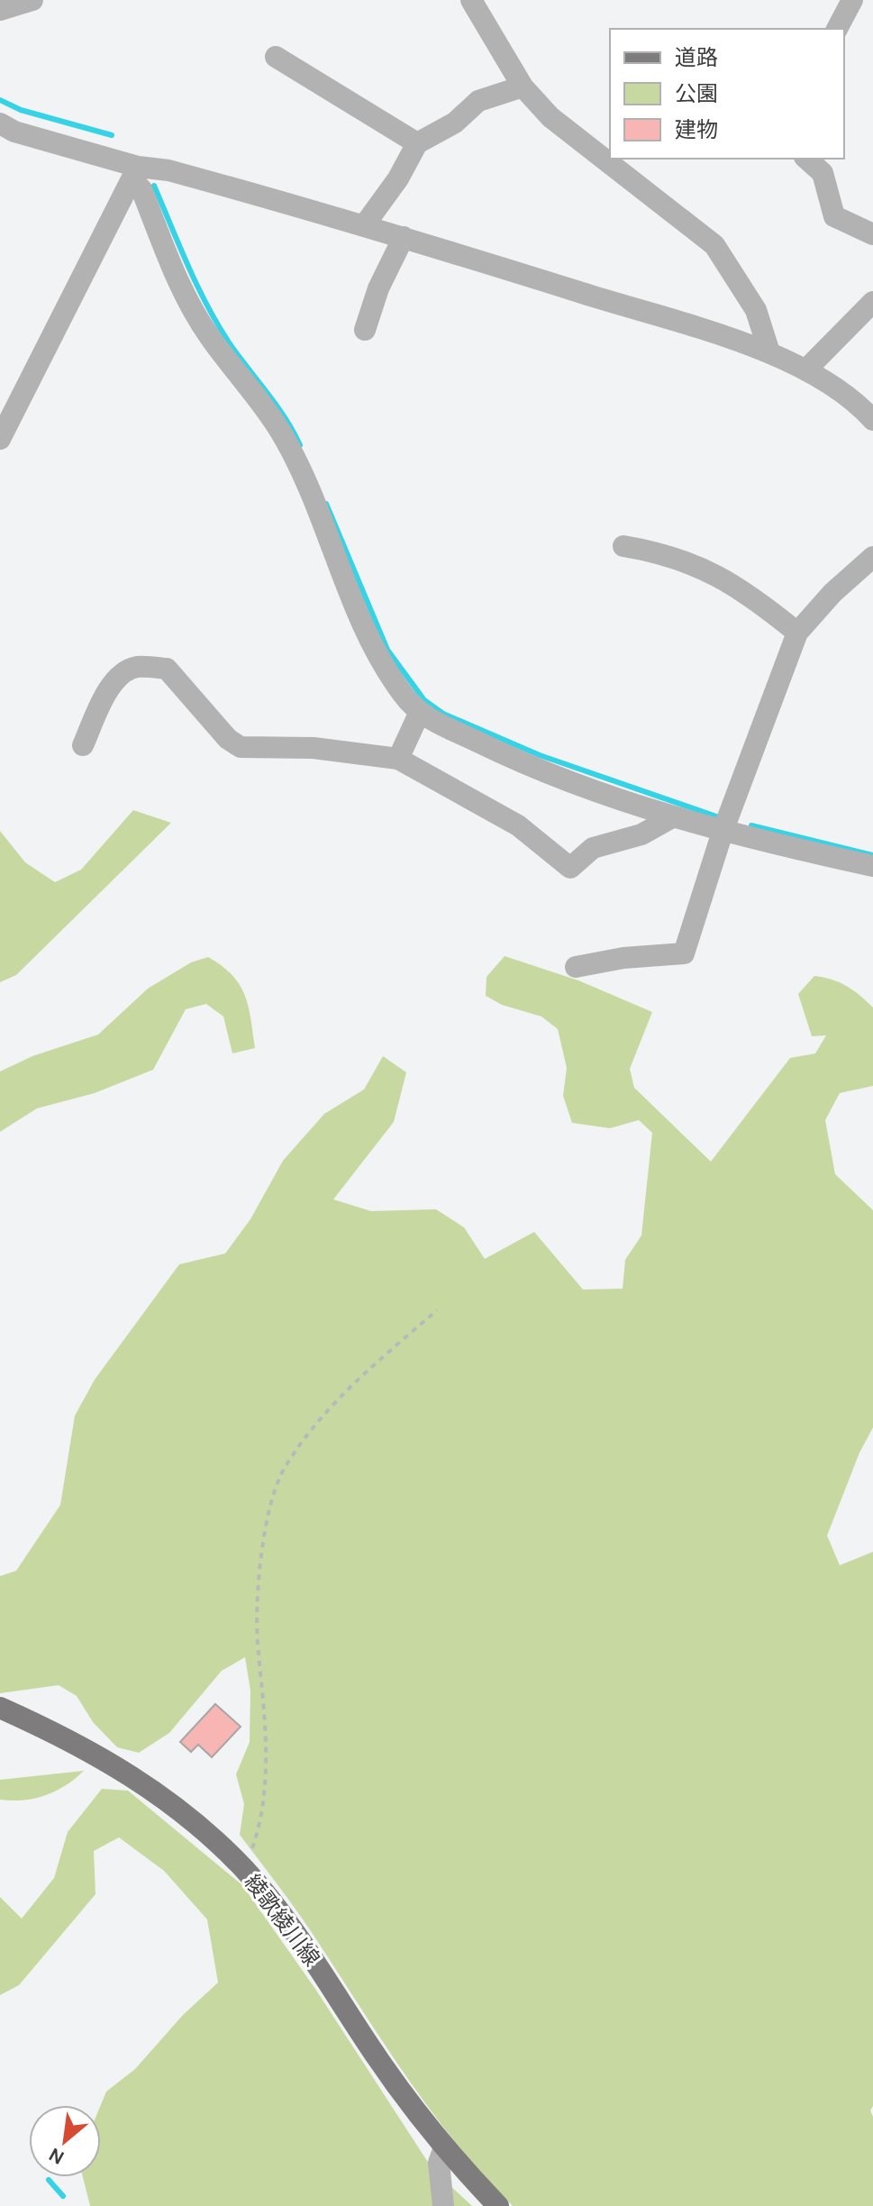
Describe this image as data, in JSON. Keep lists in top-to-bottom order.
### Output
{
  "streets": {
    "main road": ["綾歌綾川線"]
  },
  "legend": ["道路", "公園", "建物"],
  "north": "bottom left"
}
